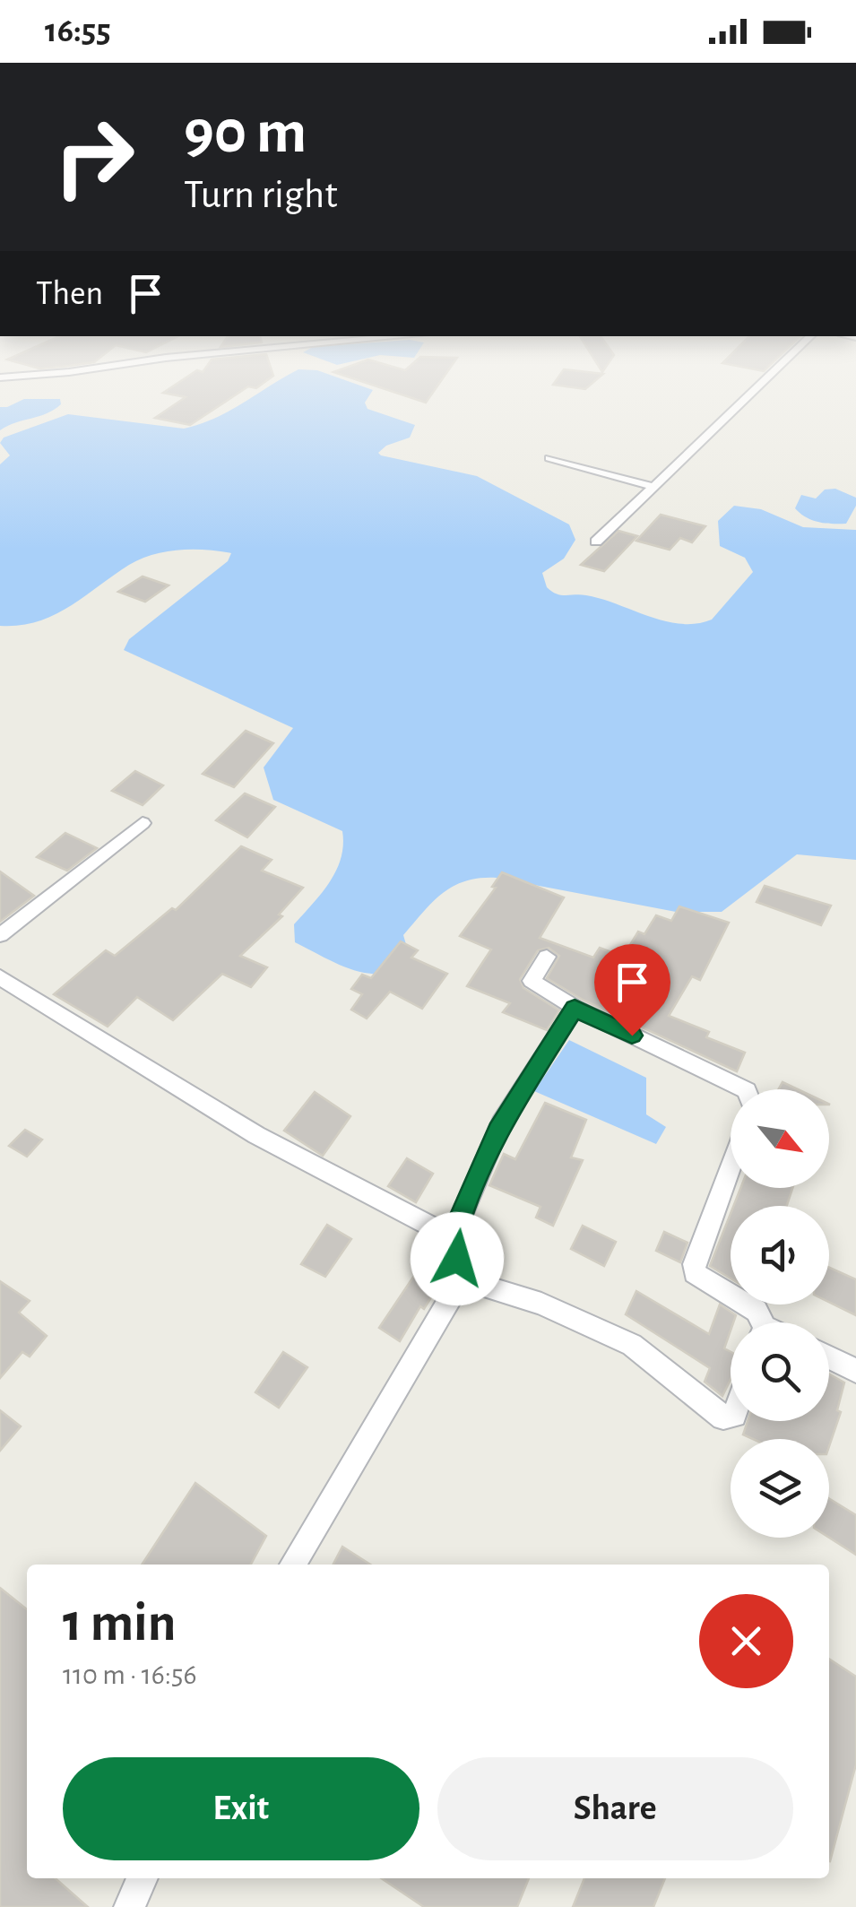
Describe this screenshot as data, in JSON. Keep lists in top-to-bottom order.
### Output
{
  "north": "bottom right",
  "page": {
    "status": "16:55",
    "turn": ["90 m", "Turn right"],
    "then": "Then",
    "heading": ["1 min", "110 m · 16:56"],
    "buttons": ["Exit", "Share"]
  }
}
